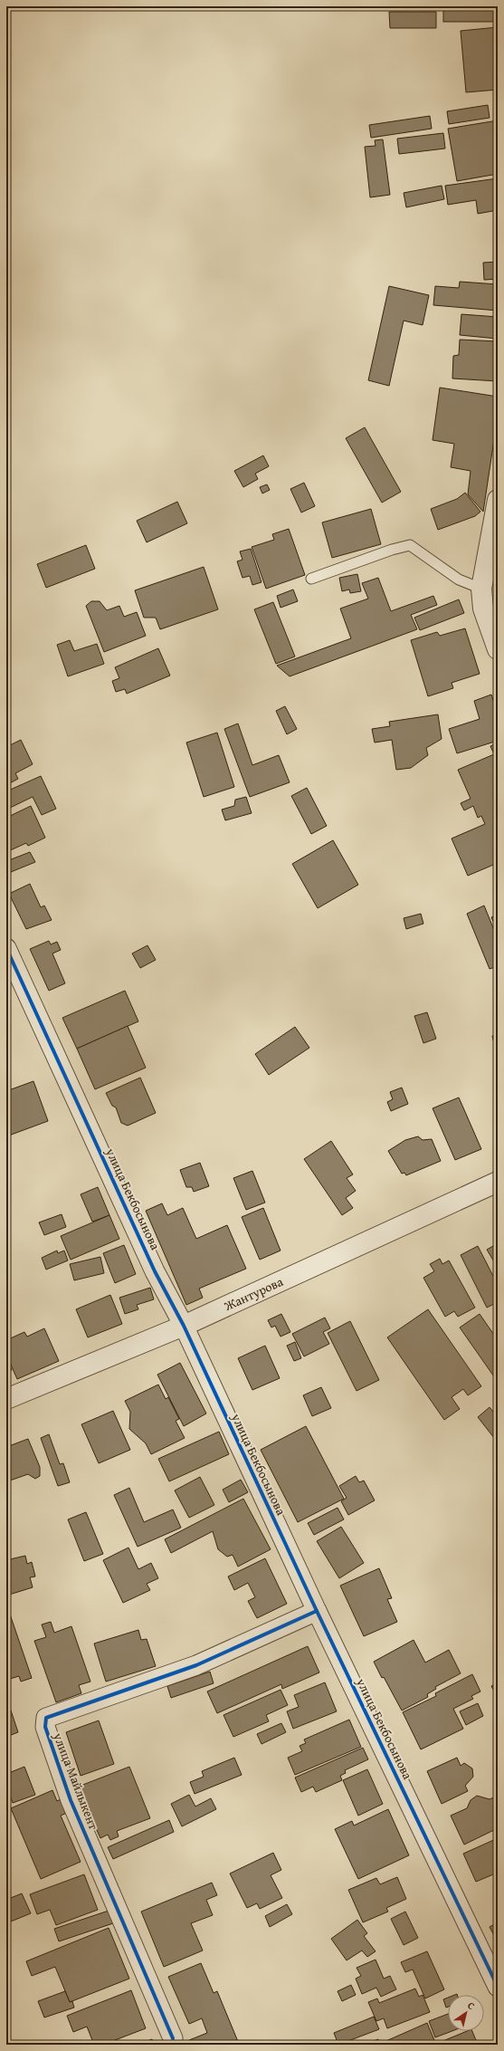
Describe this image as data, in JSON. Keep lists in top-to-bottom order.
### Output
{
  "streets": {
    "street": ["улица Бекбосынова", "Жантурова", "улица Майлыкент"]
  },
  "crossings": [
    ["улица Бекбосынова", "Жантурова"],
    ["улица Бекбосынова", "улица Майлыкент"]
  ],
  "north": "top right"
}
